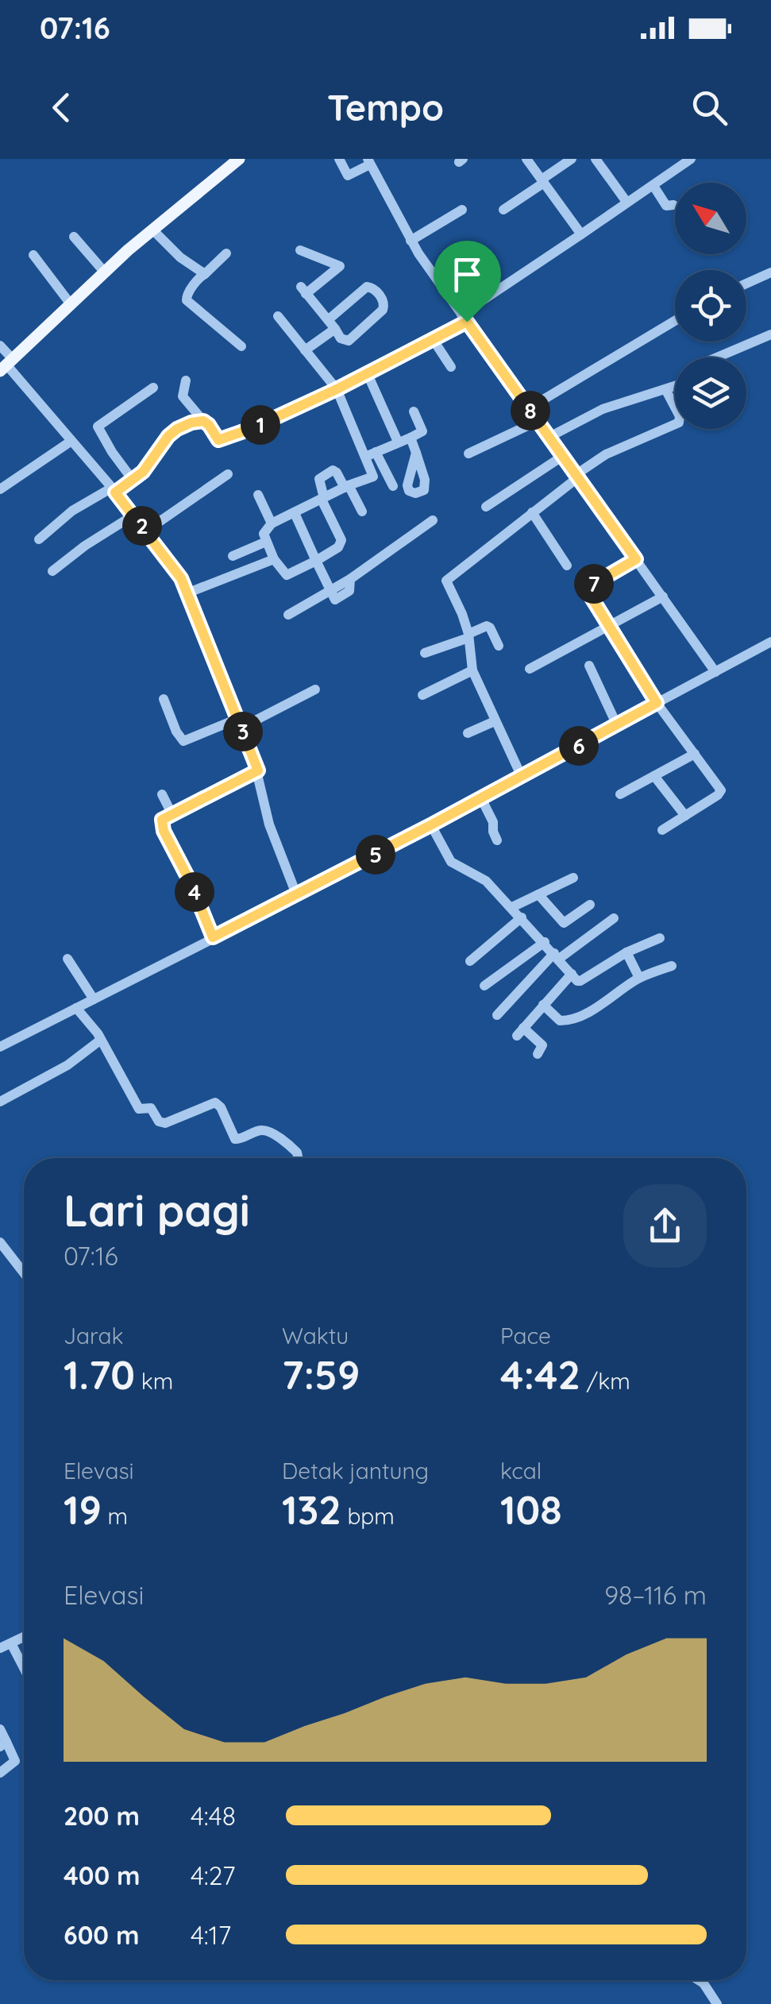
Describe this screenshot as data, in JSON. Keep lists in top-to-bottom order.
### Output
{
  "north": "top left",
  "page": {
    "status": "07:16",
    "header": "Tempo",
    "pins": [
      "8",
      "1",
      "2",
      "7",
      "3",
      "6",
      "5",
      "4"
    ],
    "heading": ["Lari pagi", "07:16"],
    "stats": [
      ["Jarak", "1.70 km"],
      ["Waktu", "7:59"],
      ["Pace", "4:42 /km"],
      ["Elevasi", "19 m"],
      ["Detak jantung", "132 bpm"],
      ["kcal", "108"]
    ],
    "chart": ["Elevasi", "98–116 m"],
    "list": [
      {
        "name": "200 m",
        "note": "4:48"
      },
      {
        "name": "400 m",
        "note": "4:27"
      },
      {
        "name": "600 m",
        "note": "4:17"
      }
    ]
  }
}
